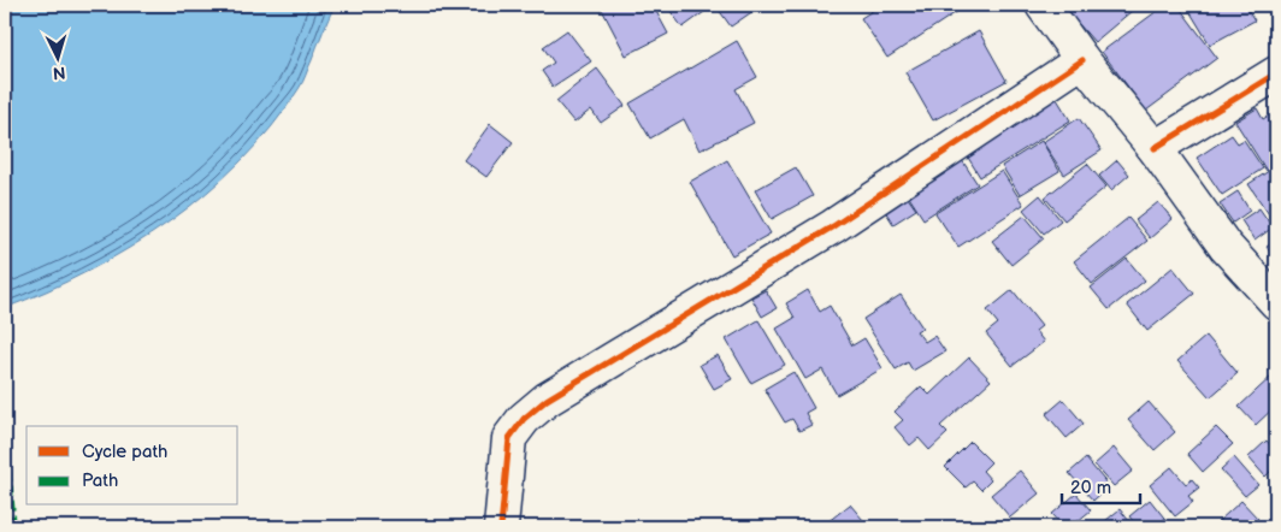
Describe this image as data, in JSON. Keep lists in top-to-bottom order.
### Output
{
  "legend": ["Cycle path", "Path"],
  "scale_bar": "20 m",
  "north": "bottom"
}
